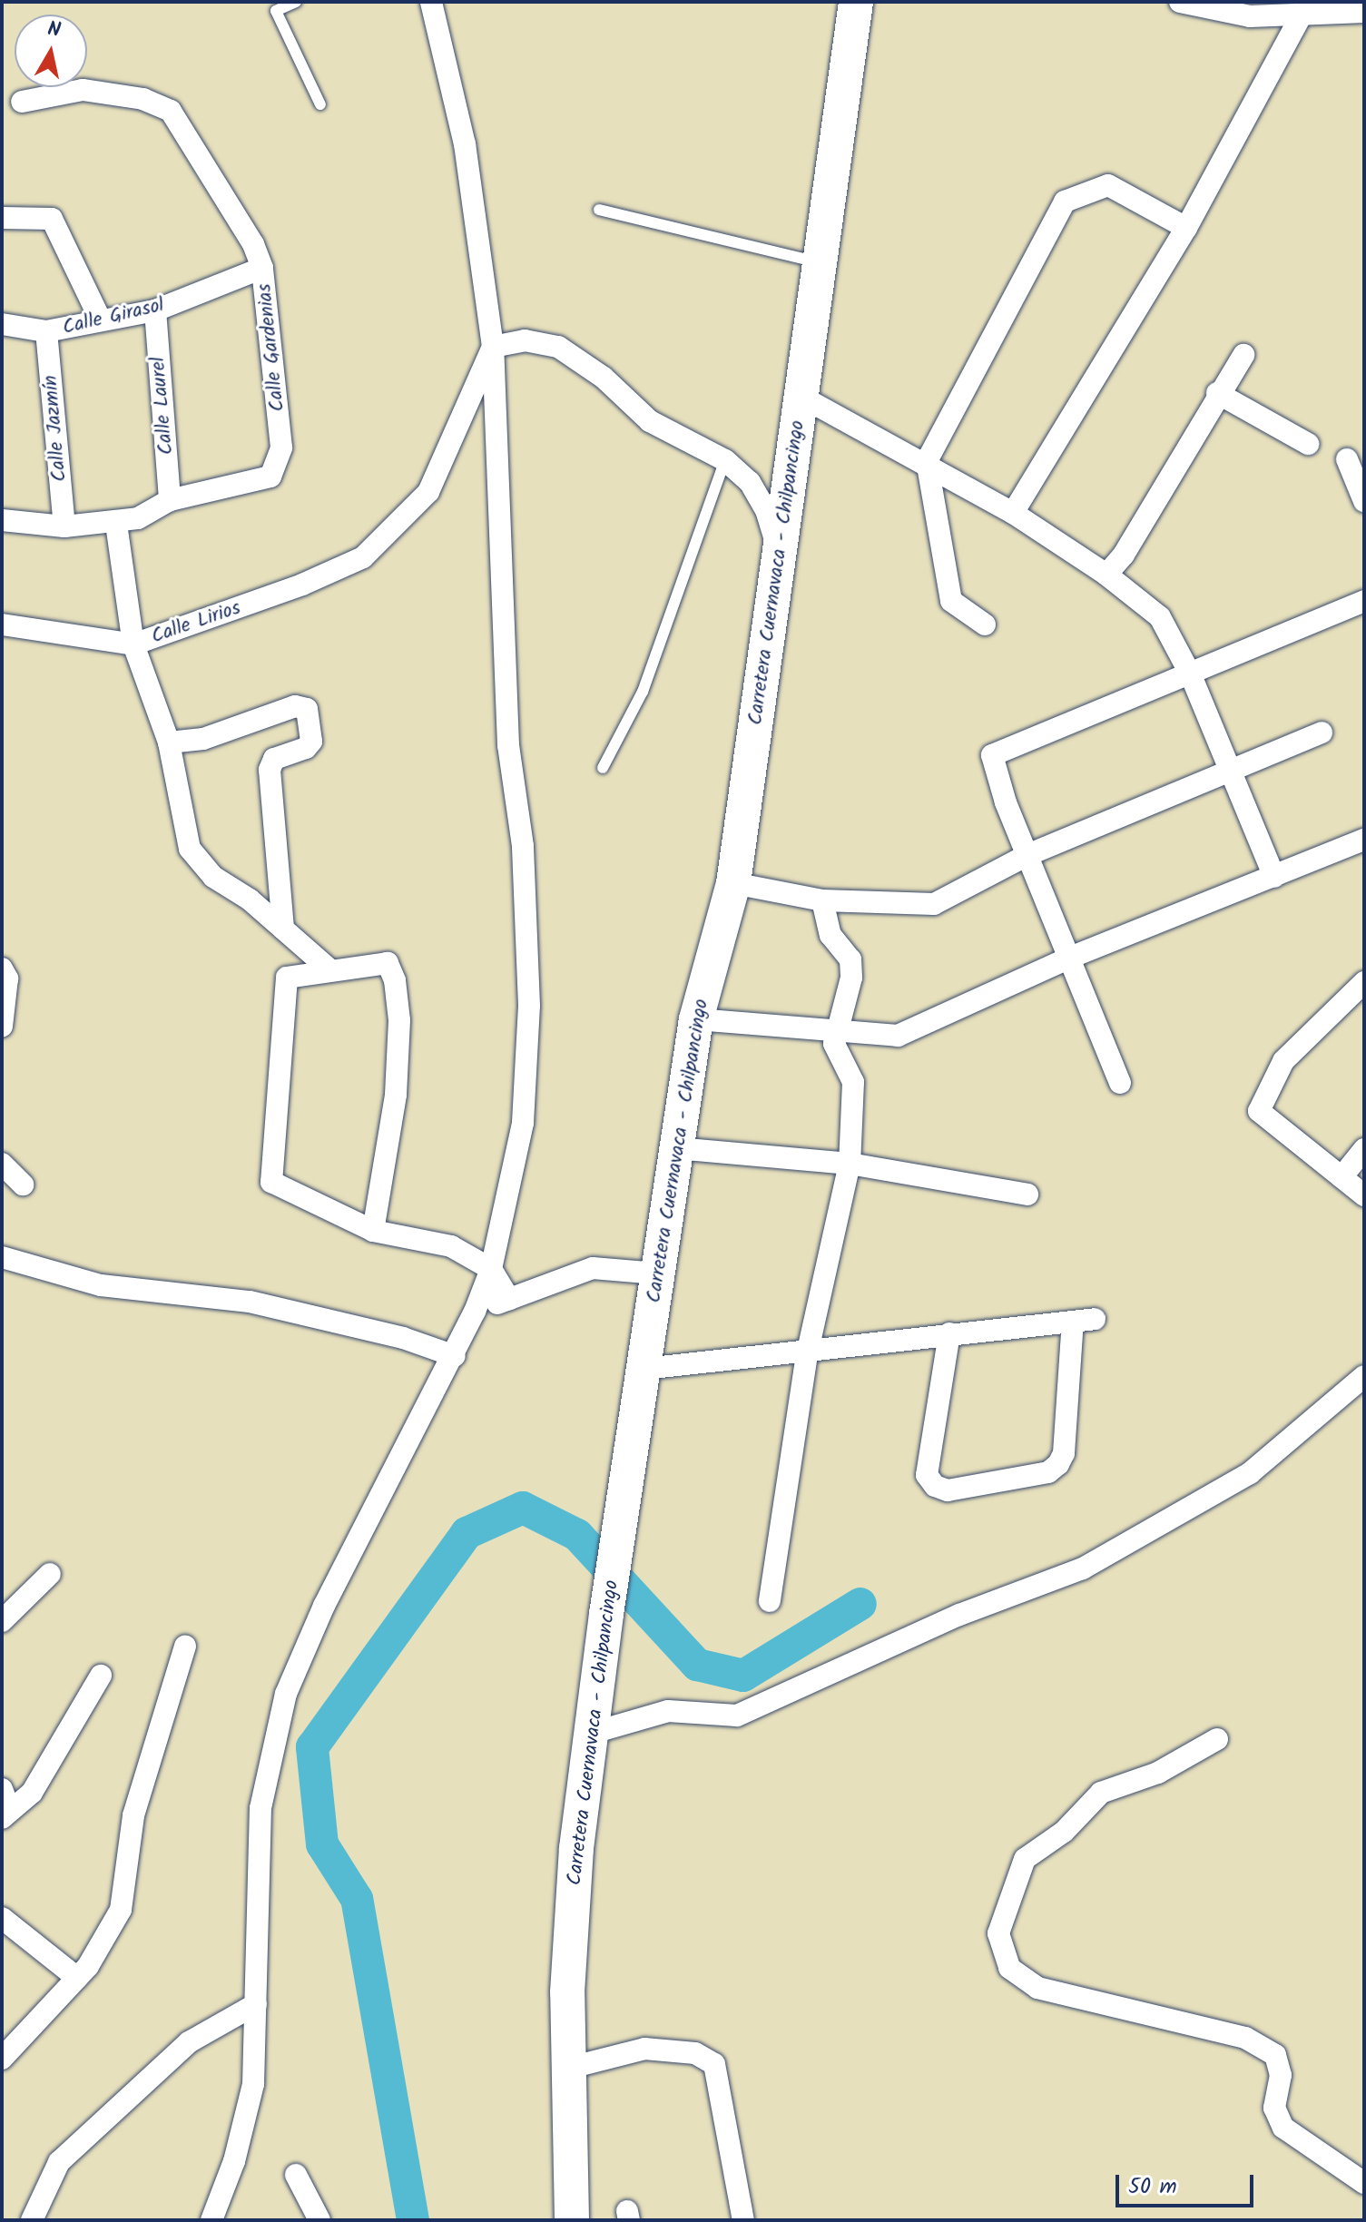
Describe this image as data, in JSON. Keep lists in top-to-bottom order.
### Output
{
  "streets": {
    "main road": ["Carretera Cuernavaca - Chilpancingo"],
    "street": [
      "Calle Girasol",
      "Calle Gardenias",
      "Calle Laurel",
      "Calle Jazmín",
      "Calle Lirios"
    ]
  },
  "crossings": [
    ["Calle Girasol", "Calle Gardenias"],
    ["Calle Girasol", "Calle Laurel"],
    ["Calle Girasol", "Calle Jazmín"],
    ["Calle Gardenias", "Calle Laurel"]
  ],
  "scale_bar": "50 m",
  "north": "top"
}
